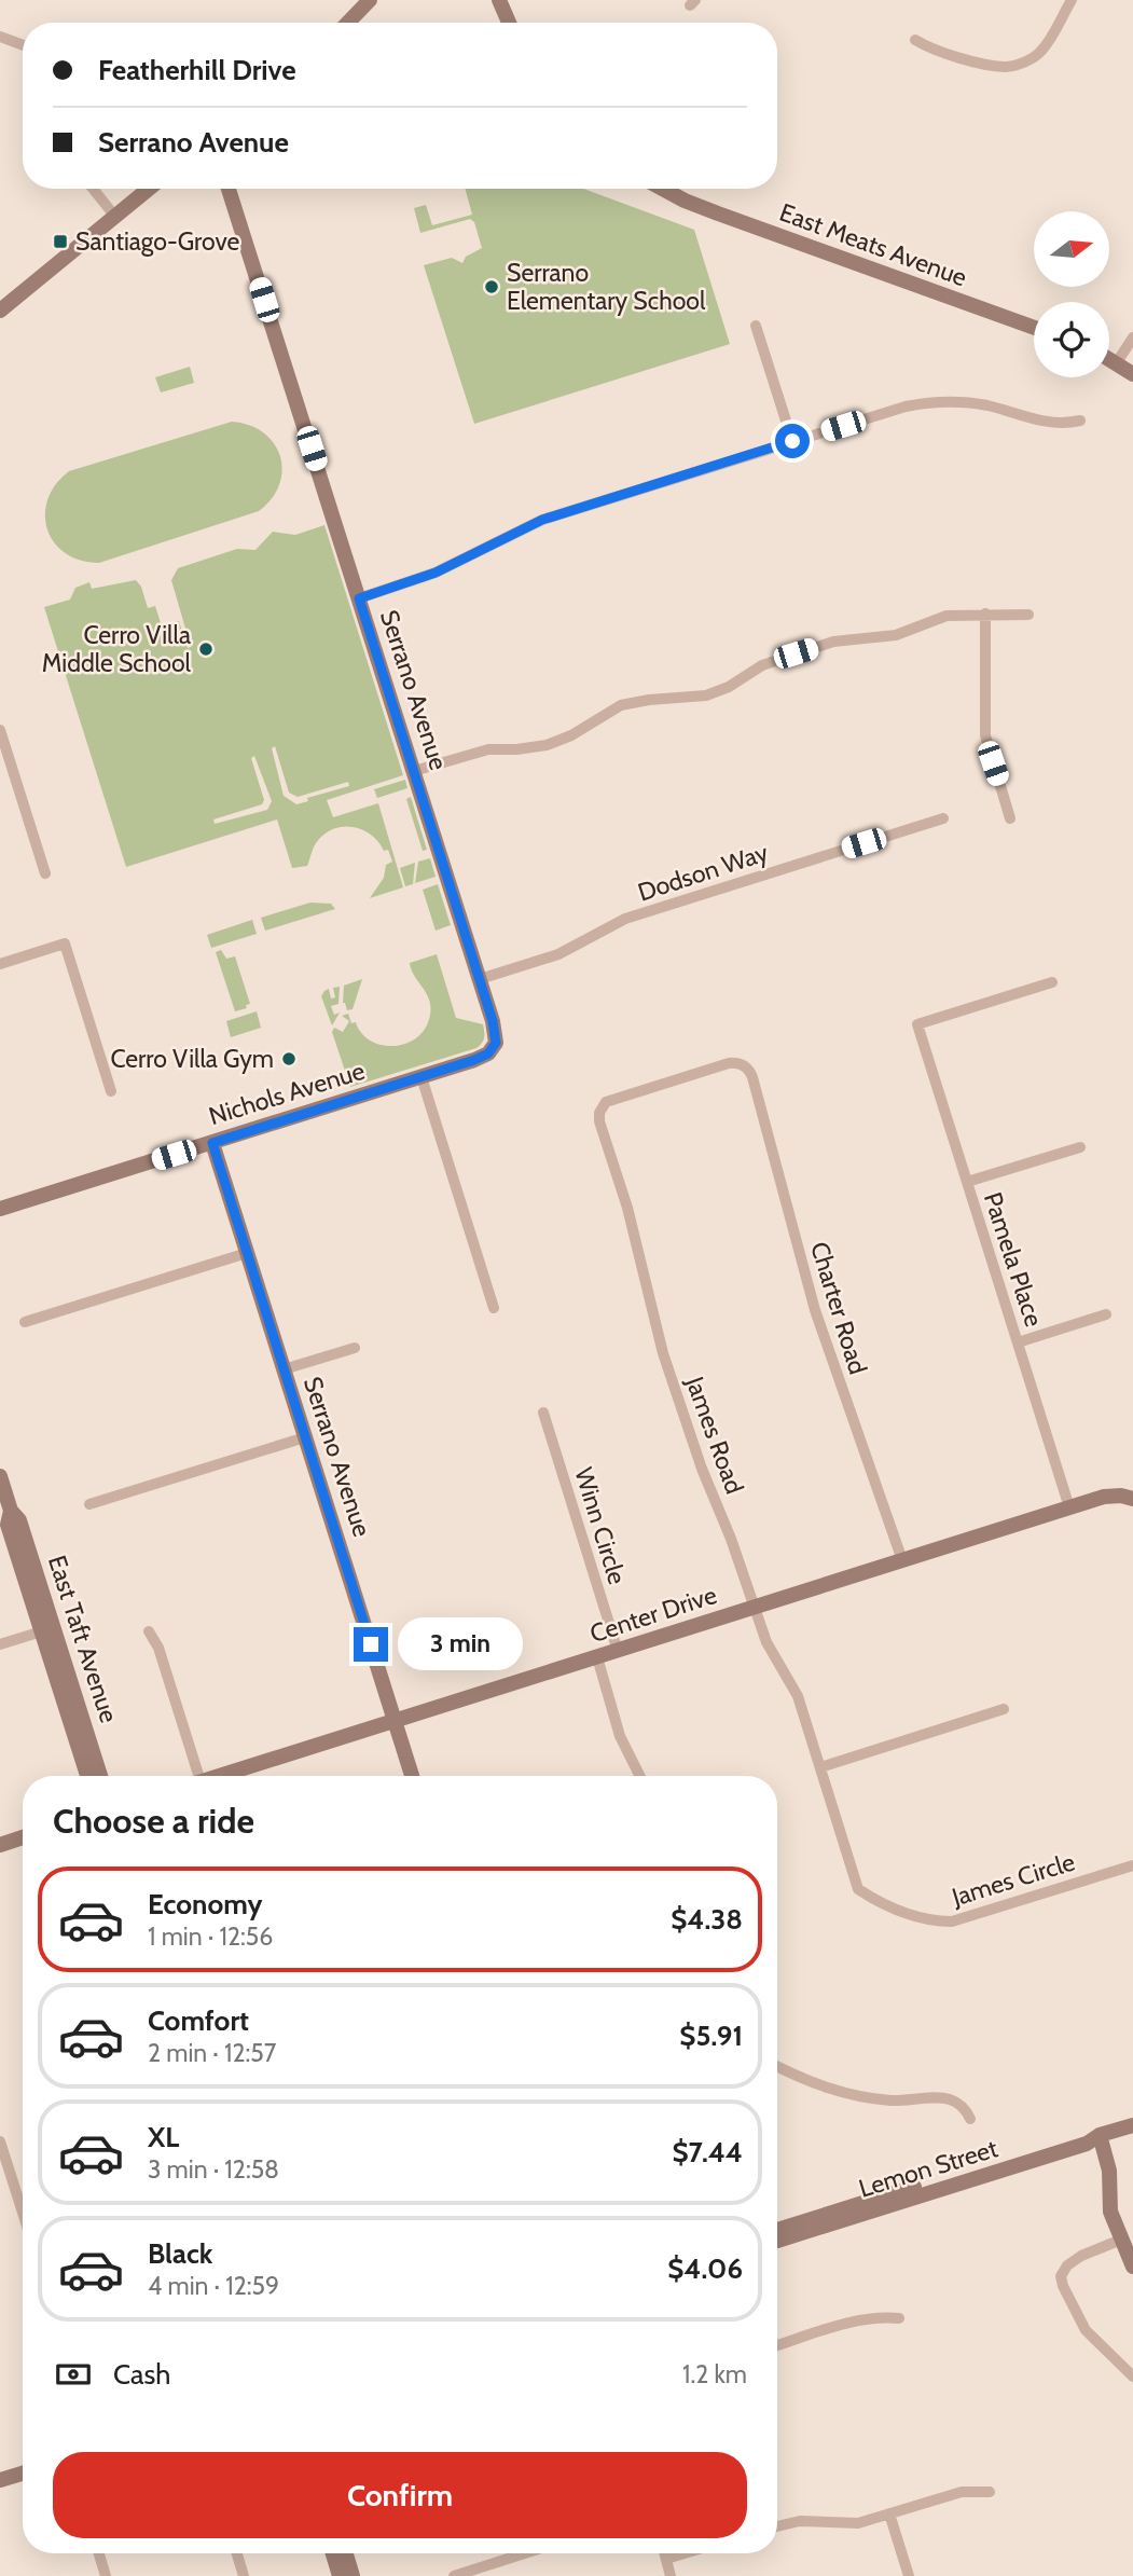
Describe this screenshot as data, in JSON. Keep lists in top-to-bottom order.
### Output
{
  "streets": {
    "street": [
      "East Meats Avenue",
      "Serrano Avenue",
      "Dodson Way",
      "Nichols Avenue",
      "Pamela Place",
      "Charter Road",
      "James Road",
      "Winn Circle",
      "Center Drive",
      "East Taft Avenue",
      "James Circle",
      "Lemon Street"
    ]
  },
  "crossings": [
    ["Serrano Avenue", "Dodson Way"],
    ["Serrano Avenue", "Nichols Avenue"],
    ["Serrano Avenue", "Center Drive"],
    ["Pamela Place", "Center Drive"],
    ["Charter Road", "James Road"],
    ["Charter Road", "Center Drive"],
    ["James Road", "Center Drive"],
    ["James Road", "James Circle"],
    ["Winn Circle", "Center Drive"]
  ],
  "places": {
    "transit": ["Santiago-Grove"],
    "other": ["Serrano Elementary School", "Cerro Villa Middle School", "Cerro Villa Gym"]
  },
  "north": "right",
  "page": {
    "banner": ["Featherhill Drive", "Serrano Avenue"],
    "bubble": "3 min",
    "heading": "Choose a ride",
    "list": [
      {
        "name": "Economy",
        "note": "1 min · 12:56",
        "value": "$4.38"
      },
      {
        "name": "Comfort",
        "note": "2 min · 12:57",
        "value": "$5.91"
      },
      {
        "name": "XL",
        "note": "3 min · 12:58",
        "value": "$7.44"
      },
      {
        "name": "Black",
        "note": "4 min · 12:59",
        "value": "$4.06"
      }
    ],
    "pay": ["Cash", "1.2 km"],
    "buttons": "Confirm"
  }
}
